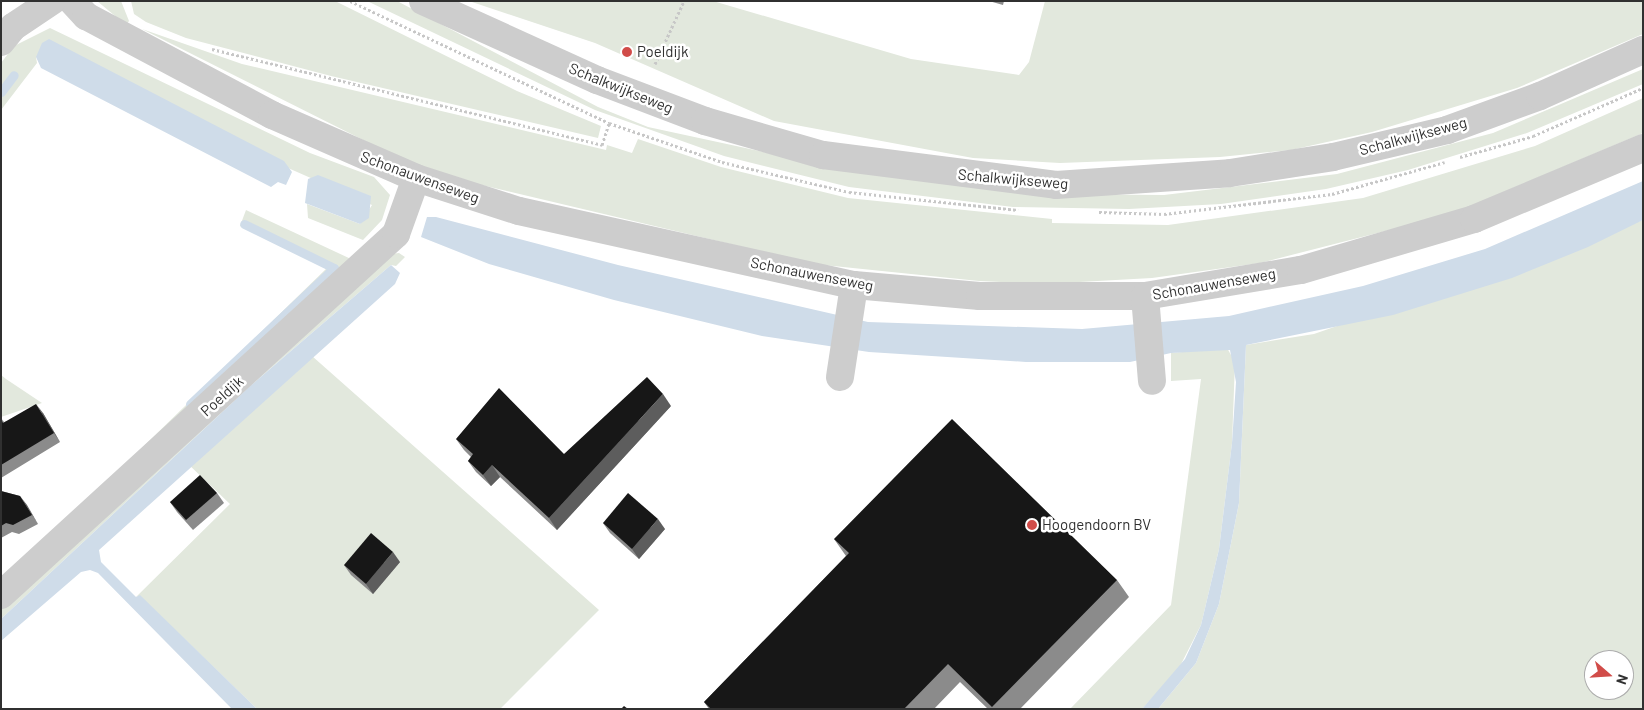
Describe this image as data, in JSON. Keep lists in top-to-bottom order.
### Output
{
  "streets": {
    "street": ["Schalkwijkseweg", "Schonauwenseweg", "Poeldijk"]
  },
  "crossings": [
    ["Schonauwenseweg", "Poeldijk"]
  ],
  "places": ["Poeldijk", "Hoogendoorn BV"],
  "north": "right"
}
